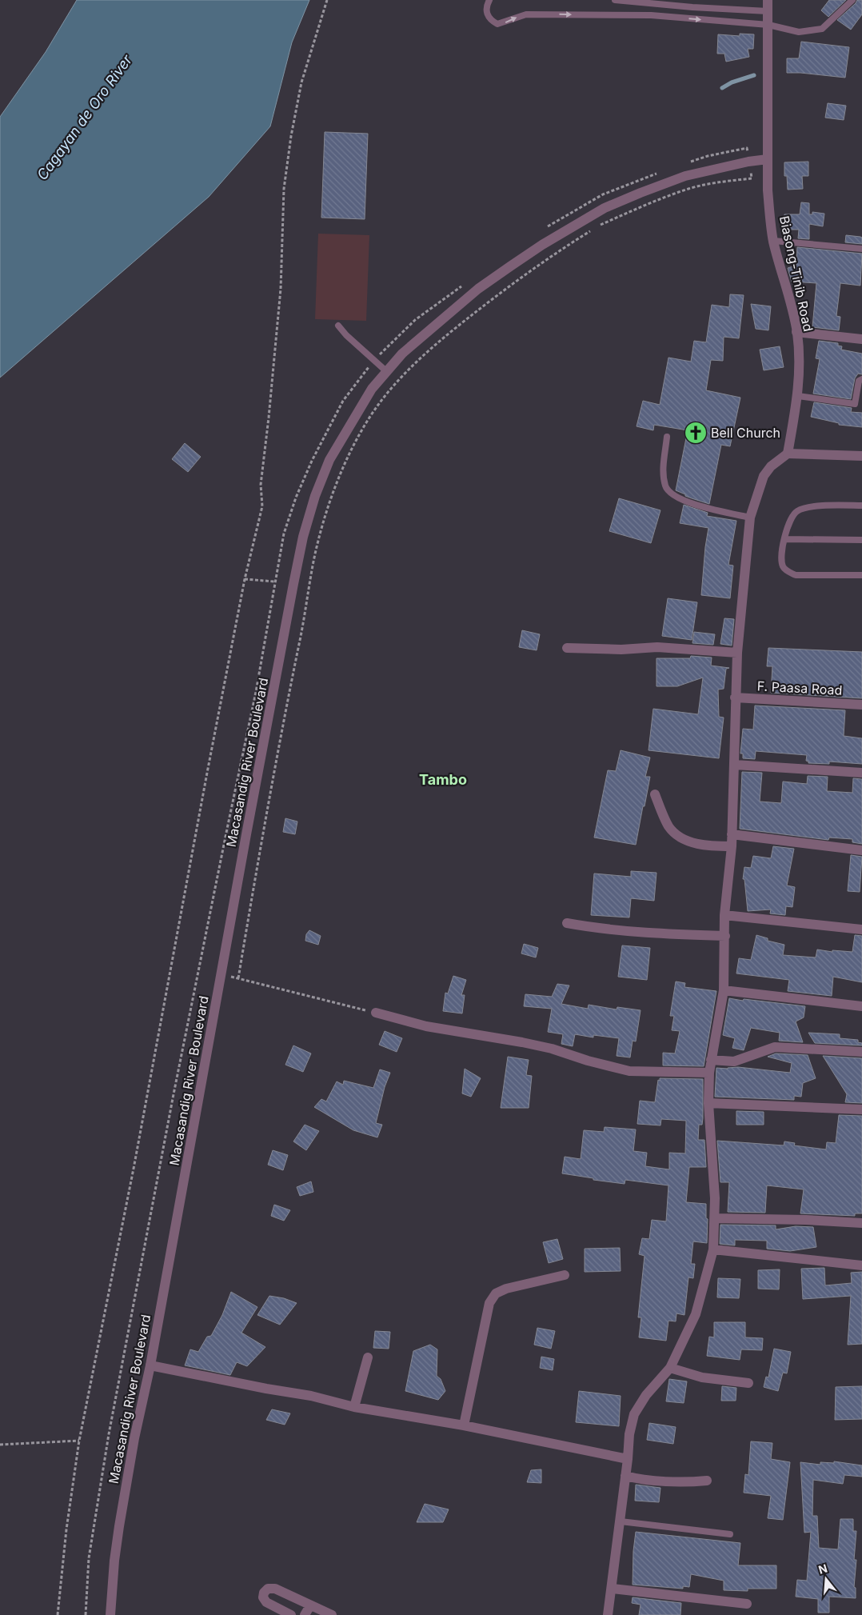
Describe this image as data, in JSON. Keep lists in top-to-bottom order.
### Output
{
  "streets": {
    "street": ["Biasong-Tinib Road", "F. Paasa Road", "Macasandig River Boulevard"]
  },
  "crossings": [
    ["Biasong-Tinib Road", "Macasandig River Boulevard"]
  ],
  "districts": ["Tambo"],
  "water": ["Cagayan de Oro River"],
  "places": {
    "church": ["Bell Church"]
  },
  "north": "top"
}
